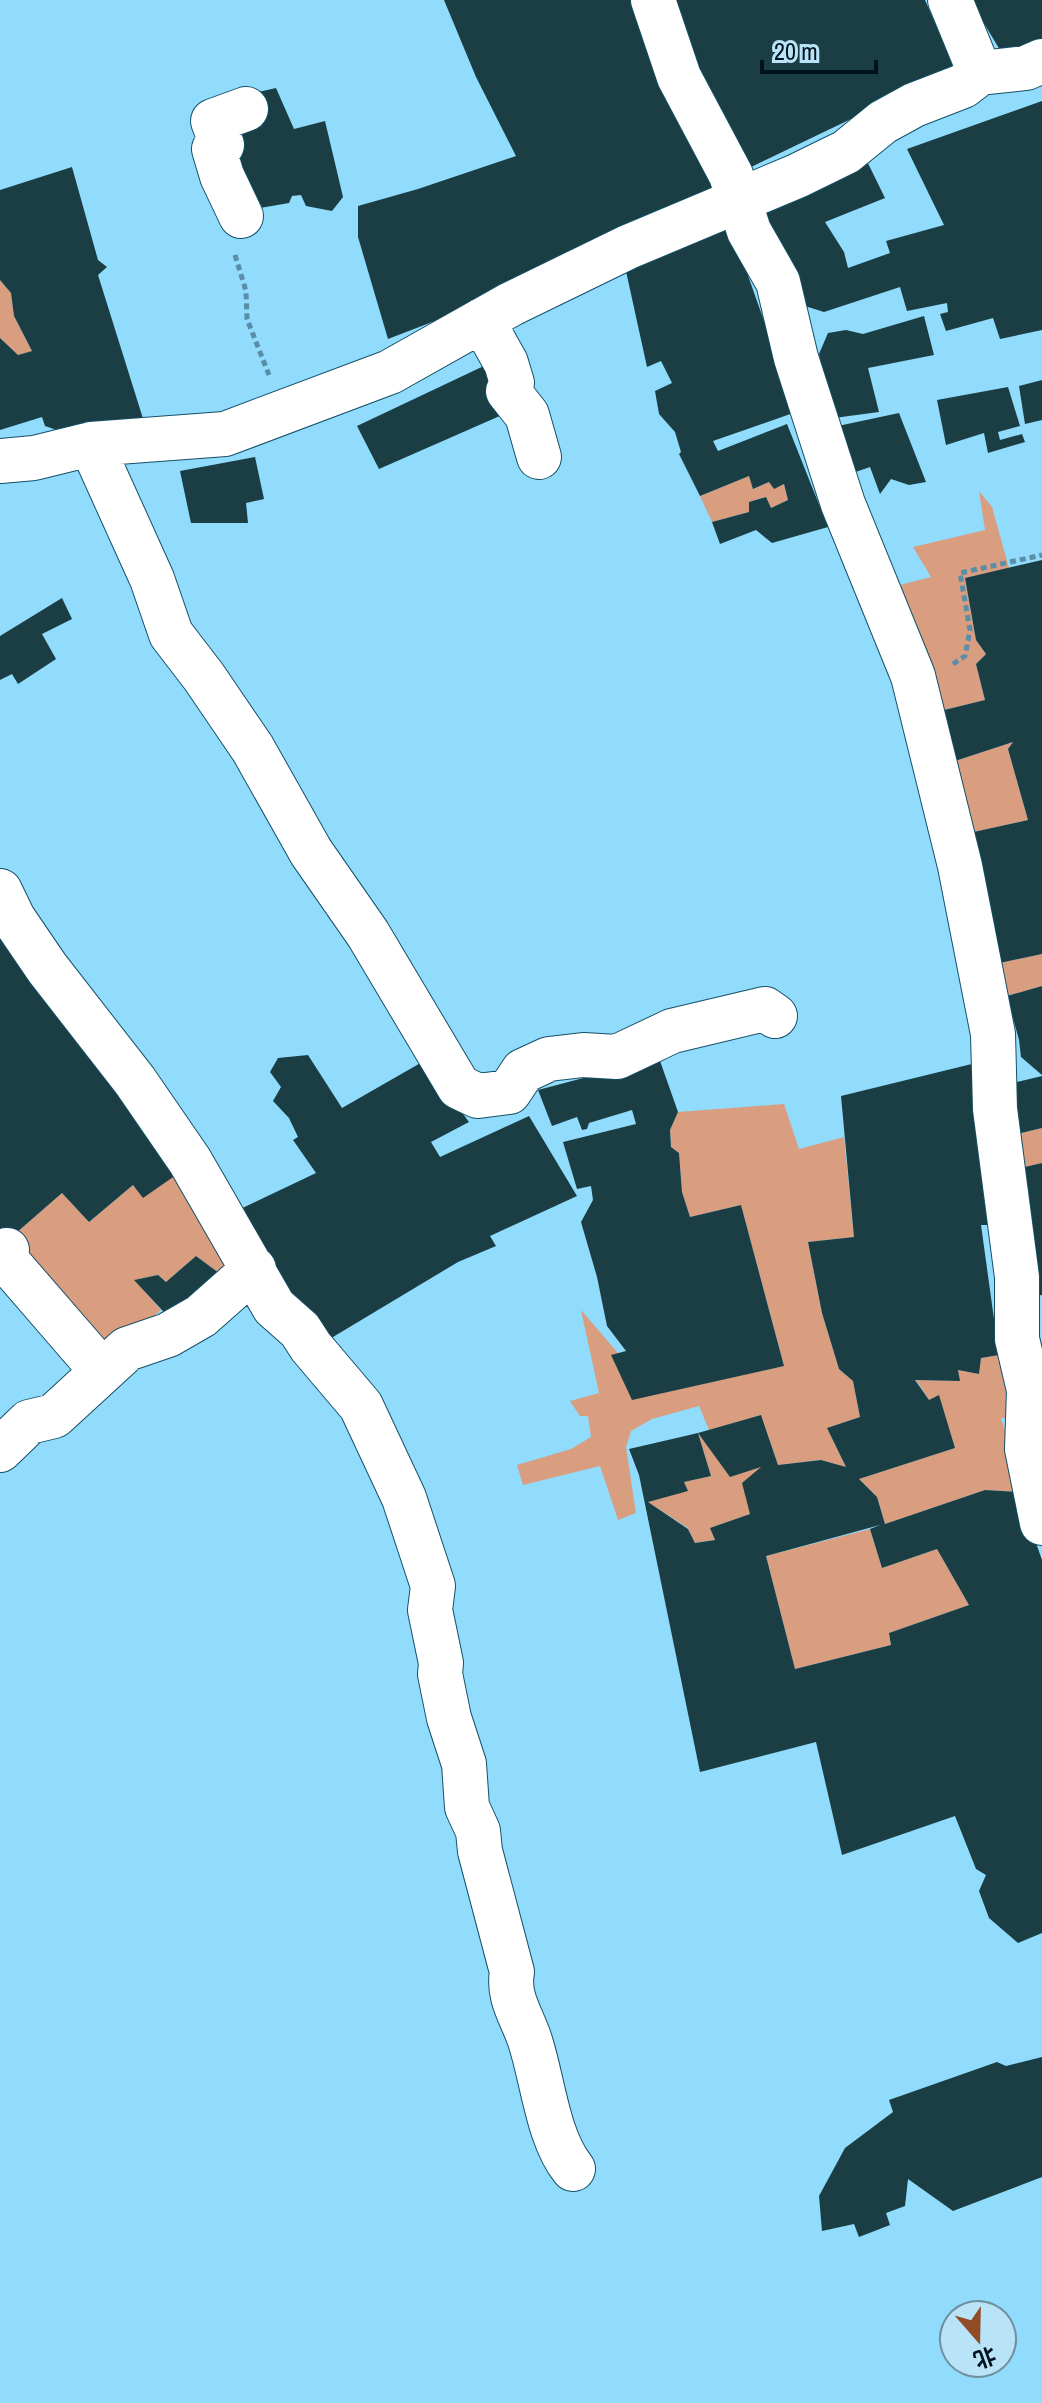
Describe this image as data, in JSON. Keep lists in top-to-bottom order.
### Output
{
  "scale_bar": "20 m",
  "north": "bottom"
}
